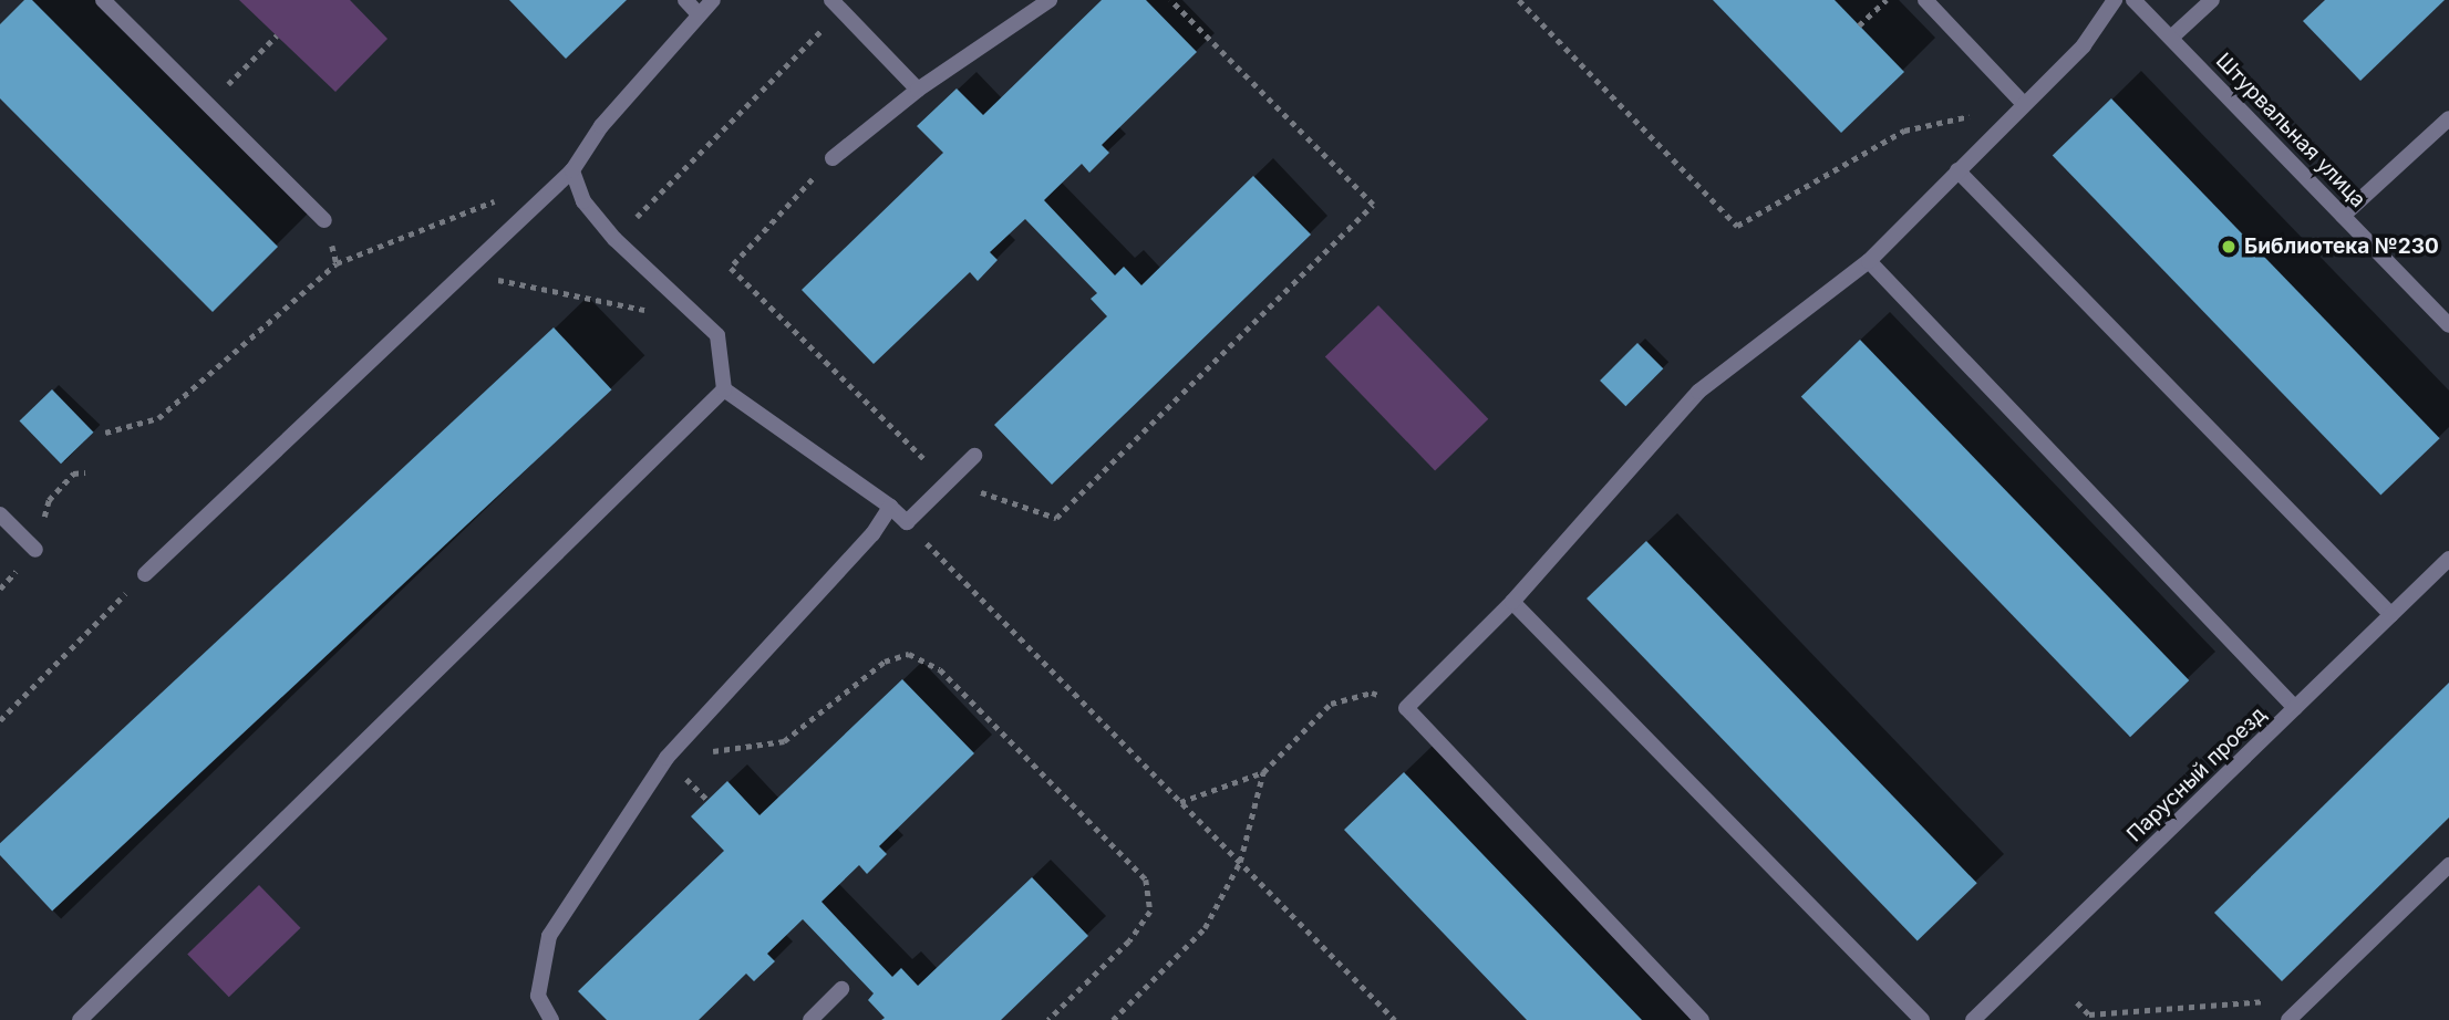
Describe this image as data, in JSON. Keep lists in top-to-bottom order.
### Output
{
  "streets": {
    "street": ["Штурвальная улица", "Парусный проезд"]
  },
  "places": ["Библиотека №230"]
}
